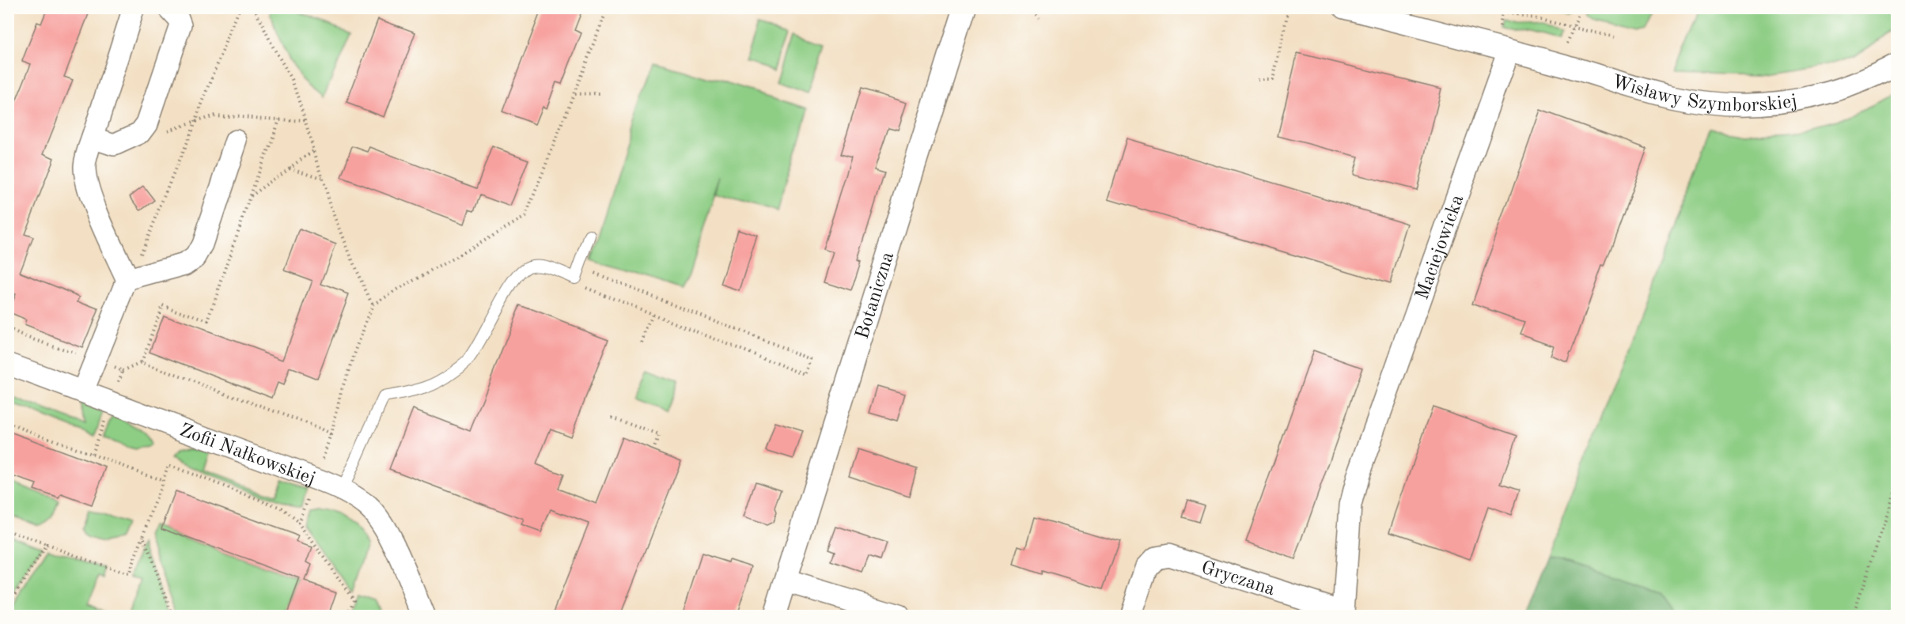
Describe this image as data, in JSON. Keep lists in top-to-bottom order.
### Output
{
  "streets": {
    "street": [
      "Wisławy Szymborskiej",
      "Maciejowicka",
      "Botaniczna",
      "Zofii Nałkowskiej",
      "Gryczana"
    ]
  },
  "crossings": [
    ["Wisławy Szymborskiej", "Maciejowicka"],
    ["Maciejowicka", "Gryczana"]
  ]
}
